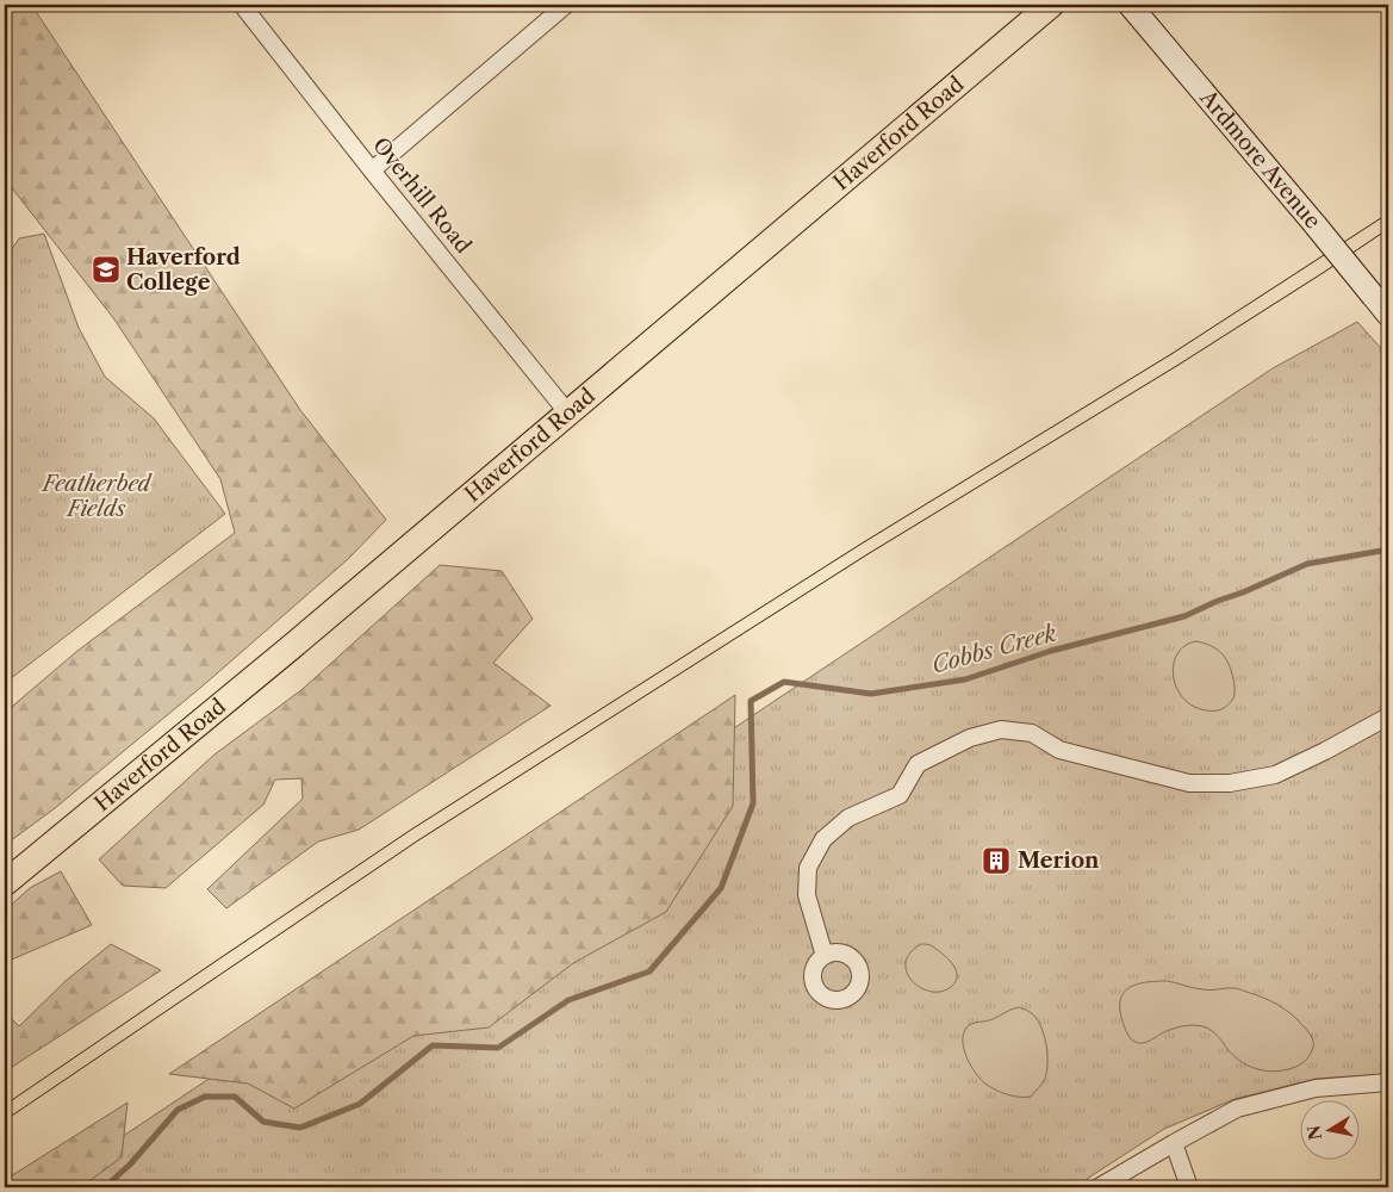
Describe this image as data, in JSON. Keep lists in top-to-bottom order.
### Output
{
  "streets": {
    "main road": ["Haverford Road"],
    "street": ["Ardmore Avenue", "Overhill Road"]
  },
  "crossings": [
    ["Haverford Road", "Overhill Road"]
  ],
  "water": ["Cobbs Creek"],
  "parks": ["Featherbed Fields"],
  "places": {
    "school or university": ["Haverford College"],
    "building": ["Merion"]
  },
  "north": "left"
}
